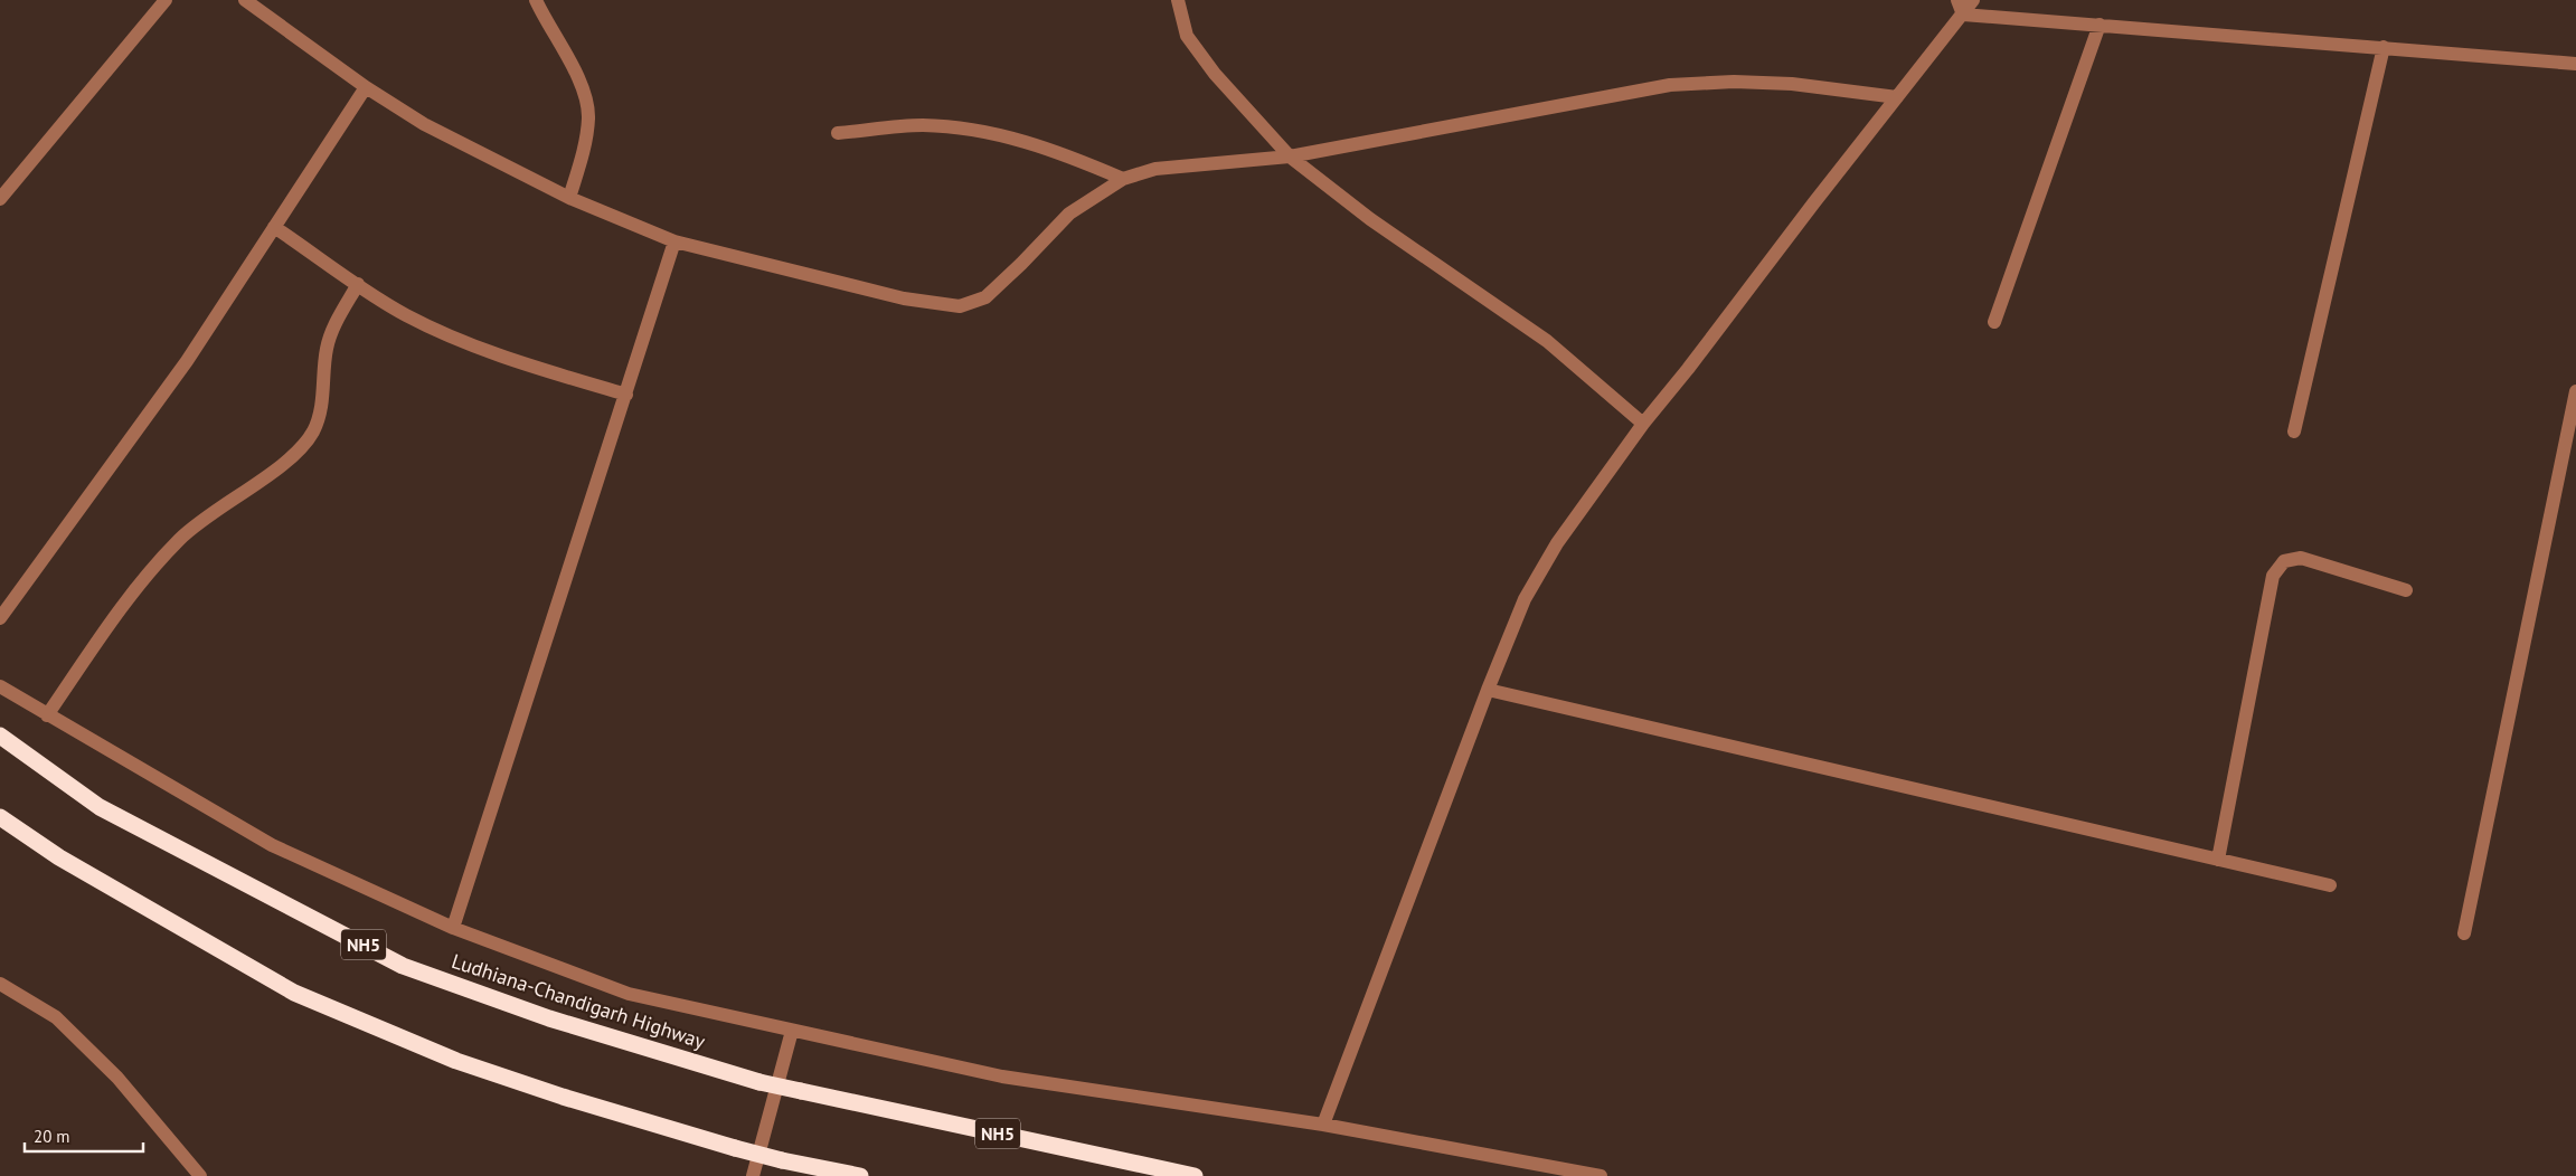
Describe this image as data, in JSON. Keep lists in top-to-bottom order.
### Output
{
  "streets": {
    "highway": ["NH5", "Ludhiana-Chandigarh Highway"]
  },
  "scale_bar": "20 m"
}
